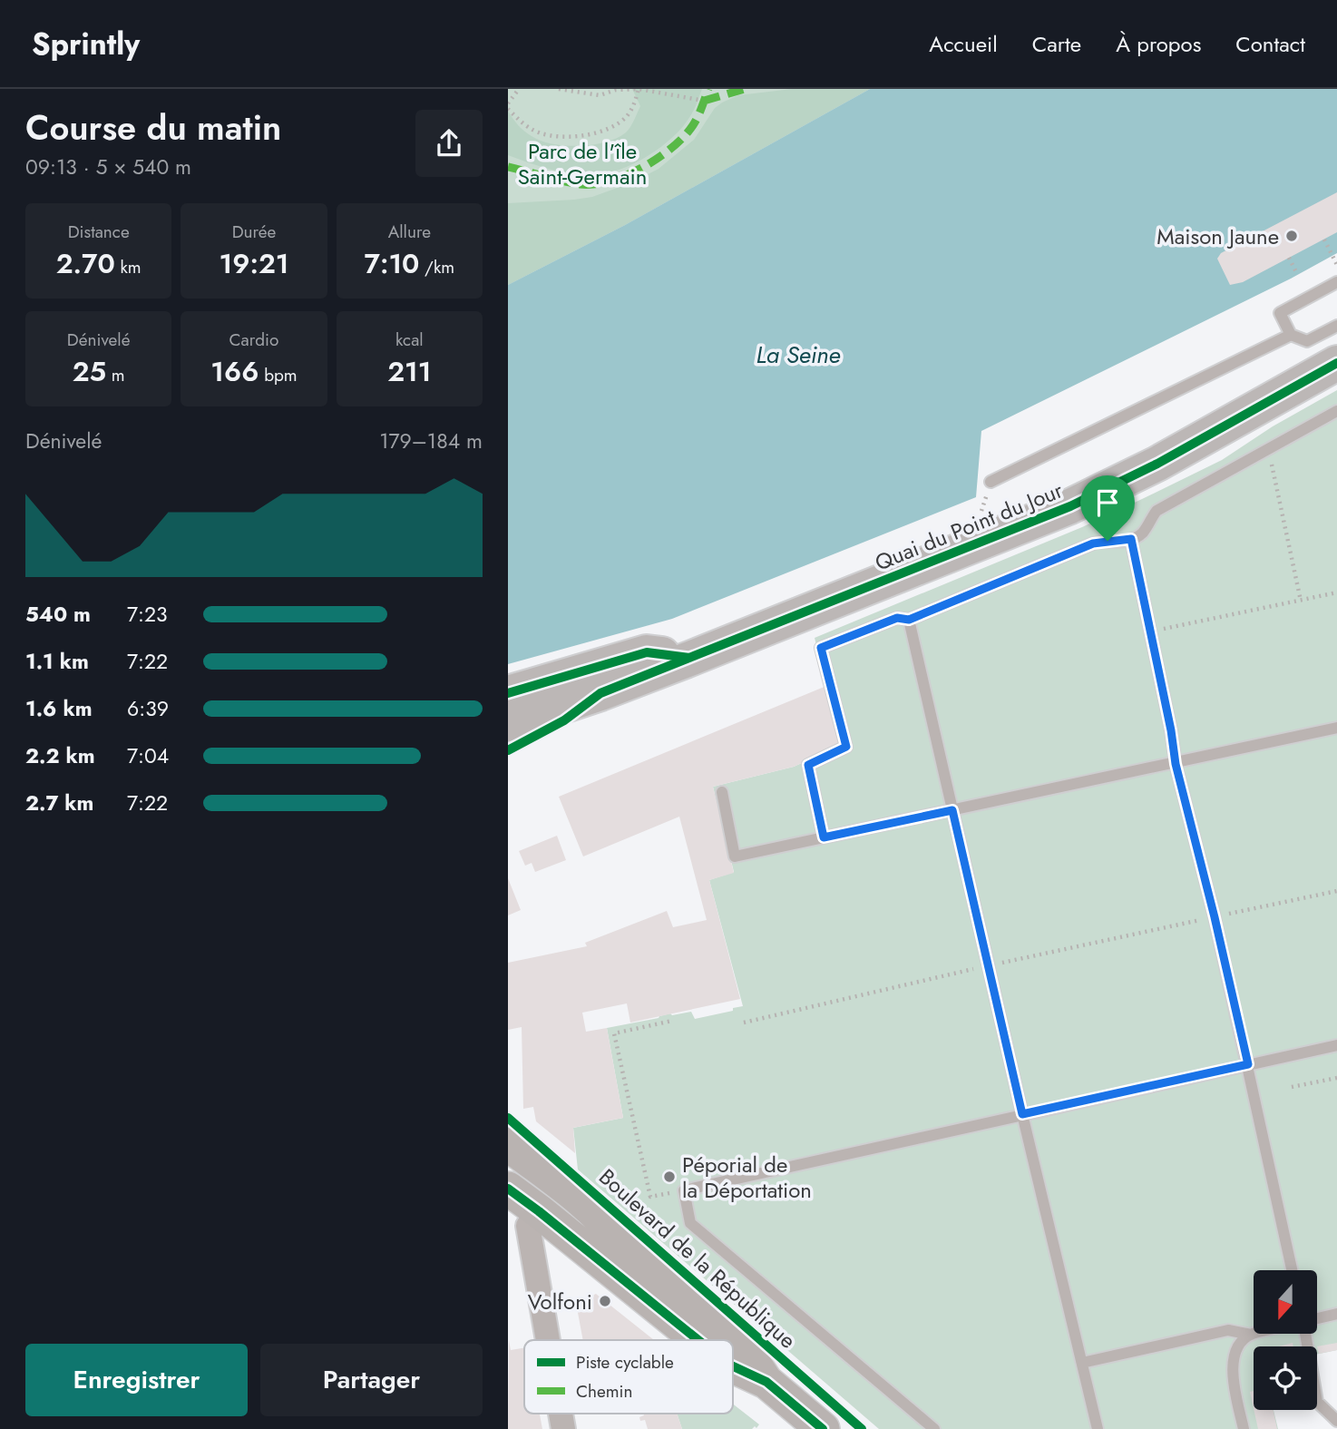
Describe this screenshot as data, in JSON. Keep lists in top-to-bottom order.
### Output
{
  "streets": {
    "main road": ["Quai du Point du Jour", "Boulevard de la République"]
  },
  "water": ["La Seine"],
  "parks": ["Parc de l'île Saint-Germain"],
  "places": ["Maison Jaune", "Péporial de la Déportation", "Volfoni"],
  "legend": ["Piste cyclable", "Chemin"],
  "north": "bottom",
  "page": {
    "header": "Sprintly",
    "nav": [
      "Accueil",
      "Carte",
      "À propos",
      "Contact"
    ],
    "heading": ["Course du matin", "09:13 · 5 × 540 m"],
    "stats": [
      ["Distance", "2.70 km"],
      ["Durée", "19:21"],
      ["Allure", "7:10 /km"],
      ["Dénivelé", "25 m"],
      ["Cardio", "166 bpm"],
      ["kcal", "211"]
    ],
    "chart": ["Dénivelé", "179–184 m"],
    "list": [
      {
        "name": "540 m",
        "note": "7:23"
      },
      {
        "name": "1.1 km",
        "note": "7:22"
      },
      {
        "name": "1.6 km",
        "note": "6:39"
      },
      {
        "name": "2.2 km",
        "note": "7:04"
      },
      {
        "name": "2.7 km",
        "note": "7:22"
      }
    ],
    "buttons": ["Enregistrer", "Partager"]
  }
}
